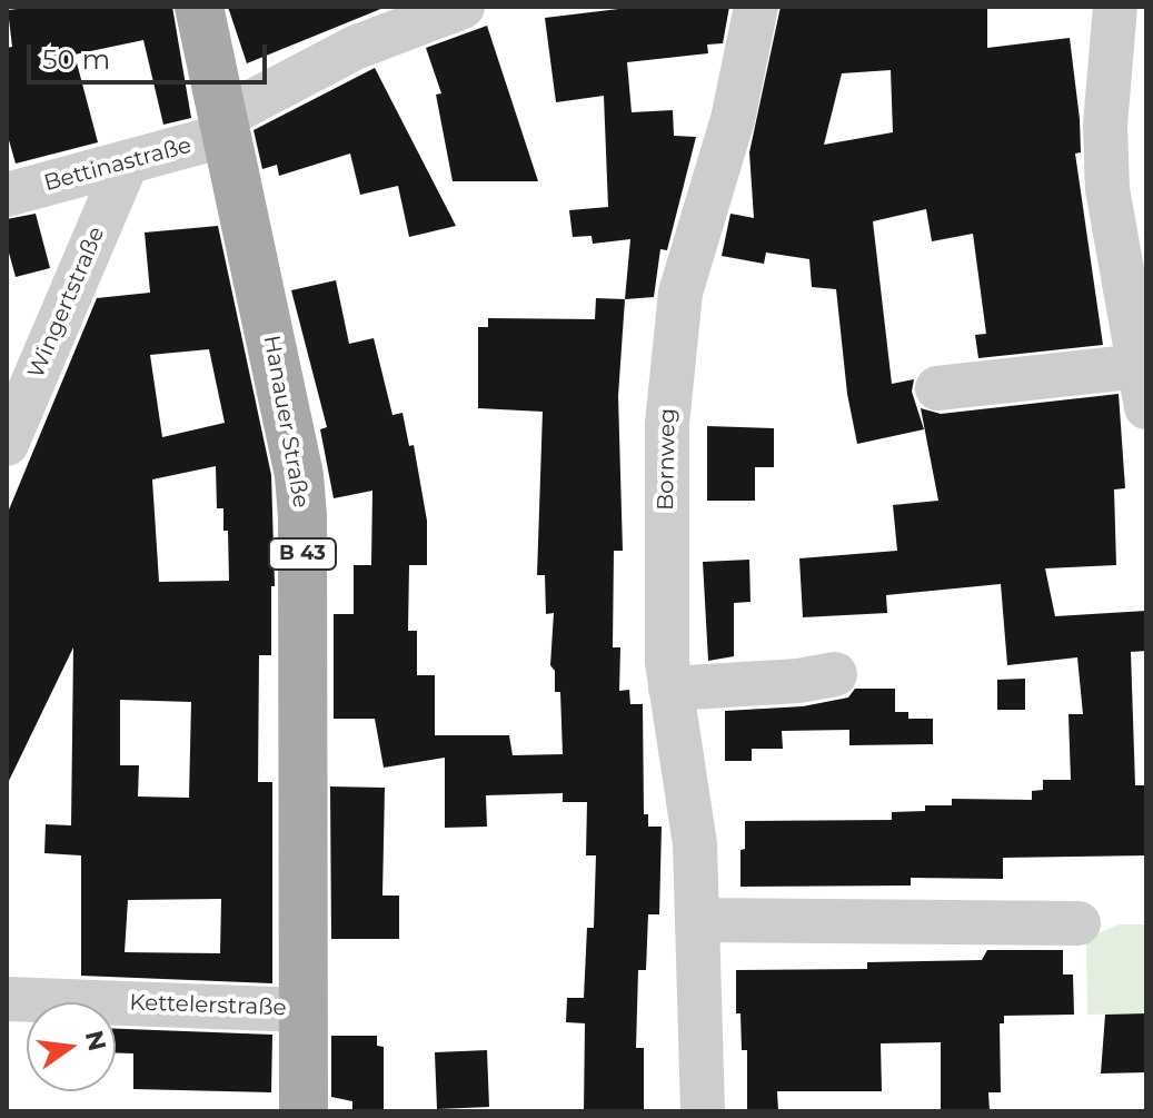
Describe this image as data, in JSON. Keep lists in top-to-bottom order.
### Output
{
  "streets": {
    "main road": ["Hanauer Straße", "B 43"],
    "street": [
      "Bettinastraße",
      "Wingertstraße",
      "Bornweg",
      "Kettelerstraße"
    ]
  },
  "crossings": [
    ["Bettinastraße", "Wingertstraße"],
    ["Bettinastraße", "Hanauer Straße"],
    ["Hanauer Straße", "Kettelerstraße"]
  ],
  "scale_bar": "50 m",
  "north": "right"
}
